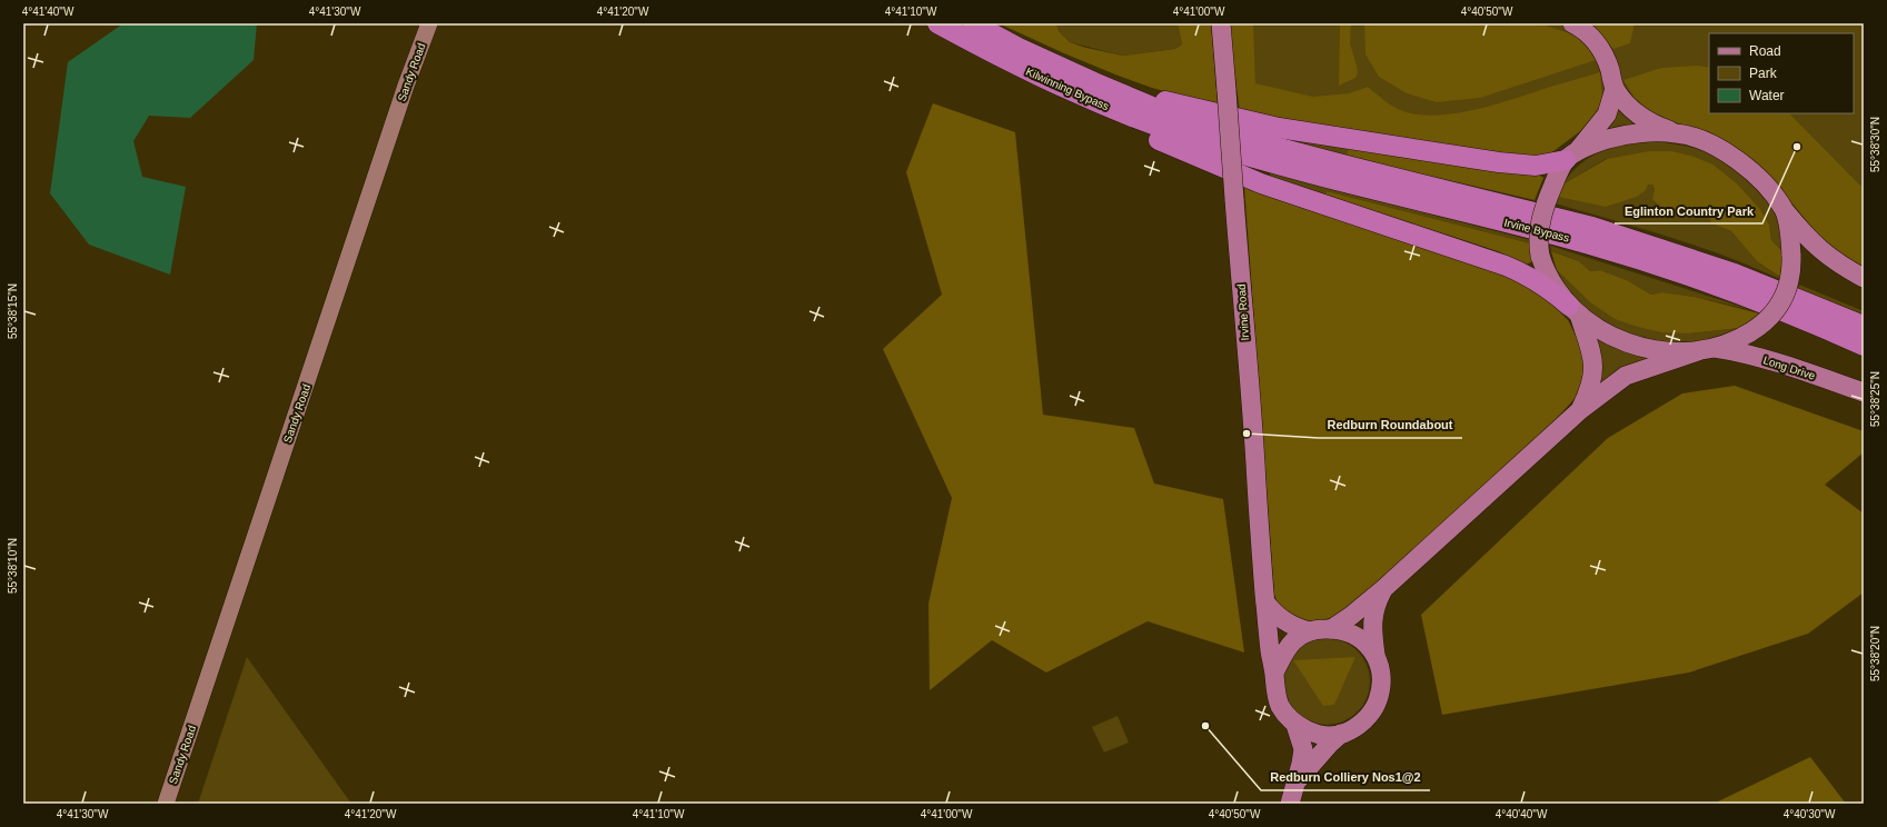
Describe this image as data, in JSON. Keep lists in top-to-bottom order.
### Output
{
  "streets": {
    "highway": ["Kilwinning Bypass", "Irvine Bypass"],
    "main road": ["Sandy Road", "Irvine Road", "Long Drive"]
  },
  "crossings": [
    ["Kilwinning Bypass", "Irvine Bypass"]
  ],
  "places": ["Eglinton Country Park", "Redburn Roundabout", "Redburn Colliery Nos1@2"],
  "legend": ["Road", "Park", "Water"],
  "coordinates": [
    "4°41'40\"W",
    "4°41'30\"W",
    "4°41'20\"W",
    "4°41'10\"W",
    "4°41'00\"W",
    "4°40'50\"W",
    "55°38'30\"N",
    "55°38'15\"N",
    "55°38'25\"N",
    "55°38'10\"N",
    "55°38'20\"N",
    "4°40'40\"W",
    "4°40'30\"W"
  ]
}
